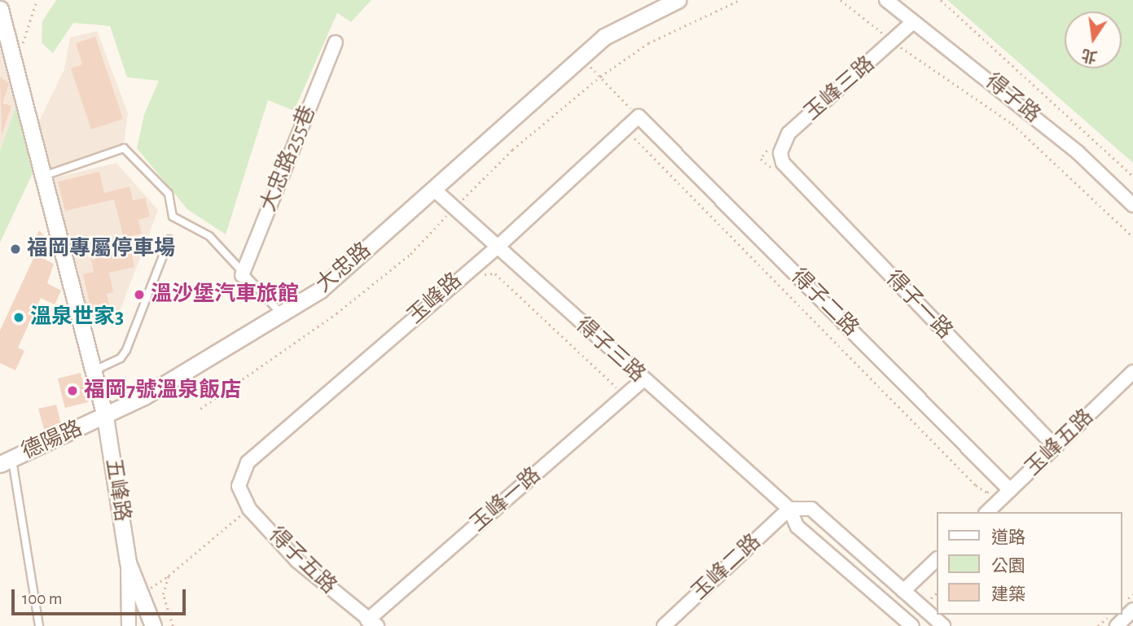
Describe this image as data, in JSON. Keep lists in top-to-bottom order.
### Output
{
  "streets": {
    "street": [
      "玉峰三路",
      "得子路",
      "大忠路255巷",
      "大忠路",
      "玉峰路",
      "得子二路",
      "得子一路",
      "得子三路",
      "德陽路",
      "玉峰五路",
      "五峰路",
      "玉峰一路",
      "得子五路",
      "玉峰二路"
    ]
  },
  "crossings": [
    ["玉峰三路", "得子路"],
    ["玉峰三路", "得子一路"],
    ["大忠路", "得子三路"],
    ["大忠路", "德陽路"],
    ["大忠路", "五峰路"],
    ["玉峰路", "得子二路"],
    ["玉峰路", "得子三路"],
    ["玉峰路", "得子五路"],
    ["得子二路", "玉峰五路"],
    ["得子一路", "玉峰五路"],
    ["得子三路", "玉峰一路"],
    ["得子三路", "玉峰二路"],
    ["德陽路", "五峰路"],
    ["玉峰一路", "得子五路"]
  ],
  "places": [
    "福岡專屬停車場",
    "溫沙堡汽車旅館",
    "溫泉世家3",
    "福岡7號溫泉飯店"
  ],
  "legend": ["道路", "公園", "建築"],
  "scale_bar": "100 m",
  "north": "bottom"
}
